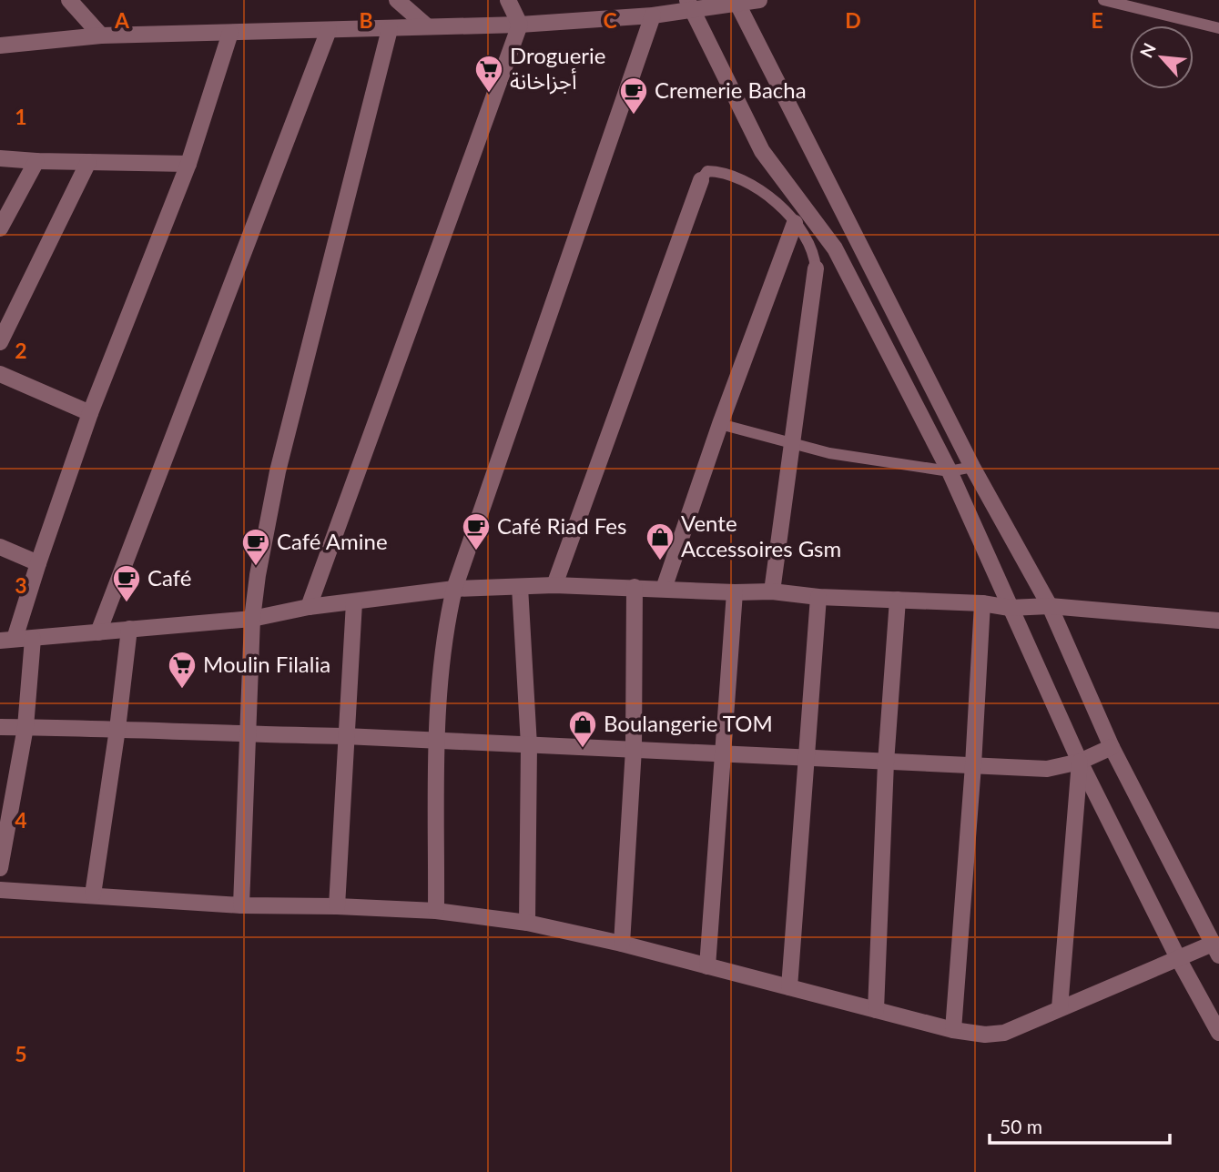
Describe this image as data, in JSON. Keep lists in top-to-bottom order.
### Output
{
  "places": {
    "supermarket": ["Droguerie أجزاخانة", "Moulin Filalia"],
    "cafe": [
      "Cremerie Bacha",
      "Café Riad Fes",
      "Café Amine",
      "Café"
    ],
    "shop": ["Vente Accessoires Gsm", "Boulangerie TOM"]
  },
  "scale_bar": "50 m",
  "north": "top left",
  "grid": {
    "columns": [
      "A",
      "B",
      "C",
      "D",
      "E"
    ],
    "rows": [
      "1",
      "2",
      "3",
      "4",
      "5"
    ]
  }
}
